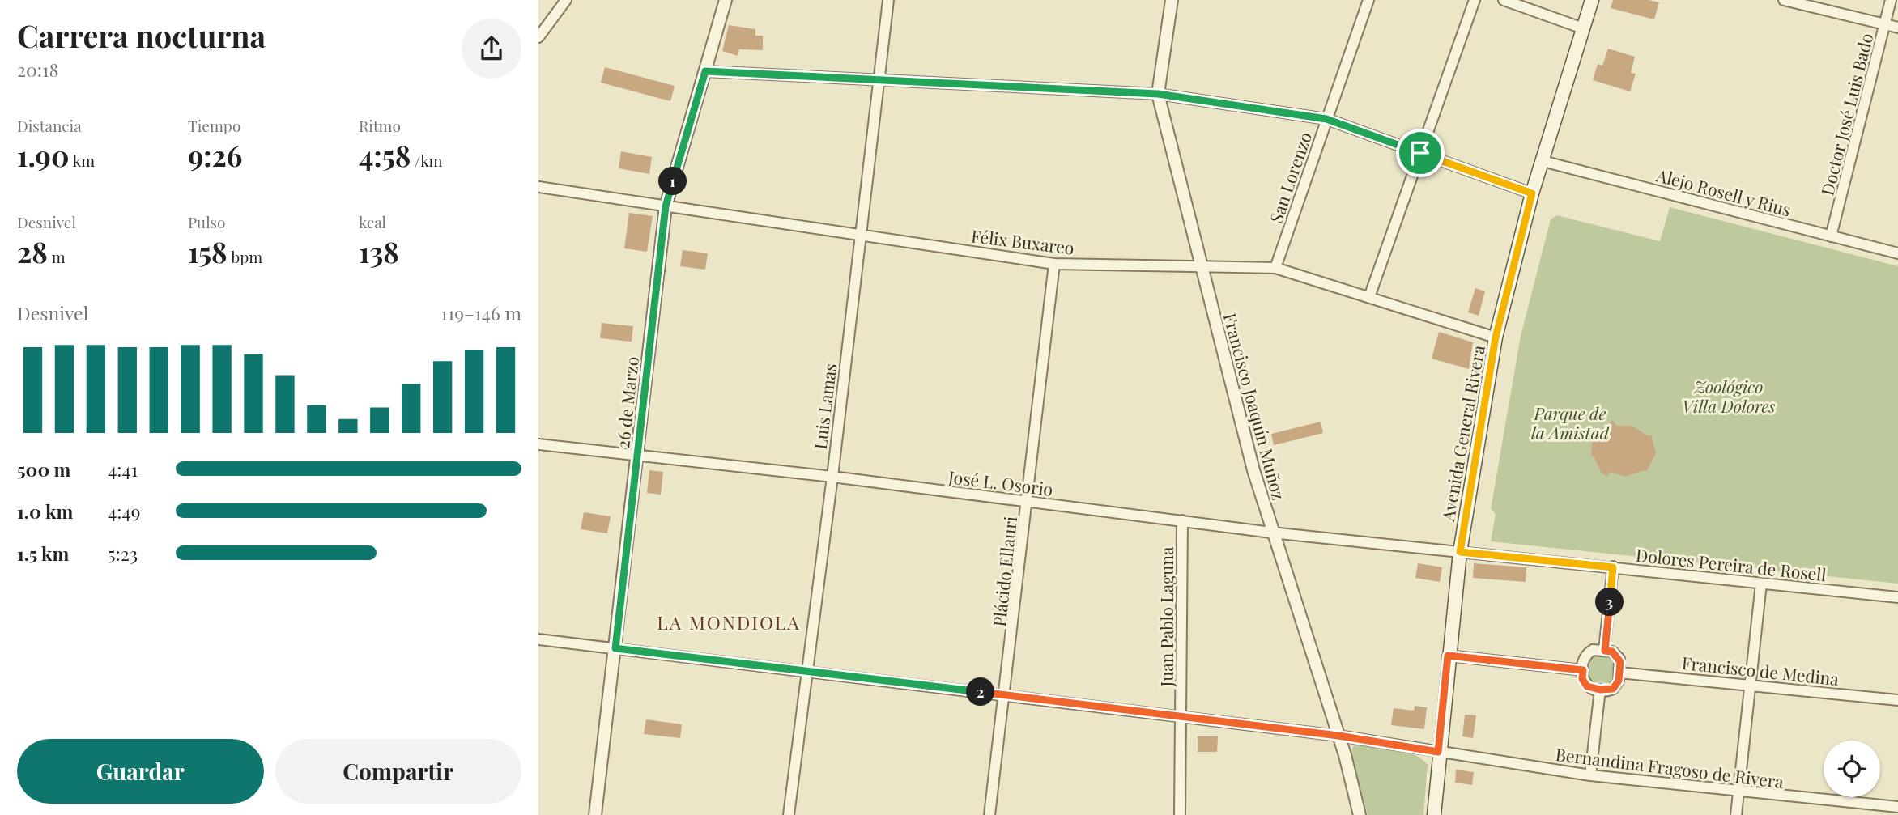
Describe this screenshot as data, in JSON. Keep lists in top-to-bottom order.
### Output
{
  "streets": {
    "main road": ["Avenida General Rivera"],
    "street": [
      "Doctor José Luis Bado",
      "San Lorenzo",
      "Alejo Rosell y Rius",
      "Félix Buxareo",
      "26 de Marzo",
      "Luis Lamas",
      "Francisco Joaquín Muñoz",
      "José L. Osorio",
      "Dolores Pereira de Rosell",
      "Plácido Ellauri",
      "Juan Pablo Laguna",
      "Francisco de Medina",
      "Bernandina Fragoso de Rivera"
    ]
  },
  "crossings": [
    ["Doctor José Luis Bado", "Alejo Rosell y Rius"],
    ["San Lorenzo", "Félix Buxareo"],
    ["Alejo Rosell y Rius", "Avenida General Rivera"],
    ["Félix Buxareo", "26 de Marzo"],
    ["Félix Buxareo", "Luis Lamas"],
    ["Félix Buxareo", "Francisco Joaquín Muñoz"],
    ["Félix Buxareo", "Avenida General Rivera"],
    ["Félix Buxareo", "Plácido Ellauri"],
    ["26 de Marzo", "José L. Osorio"],
    ["26 de Marzo", "Bernandina Fragoso de Rivera"],
    ["Luis Lamas", "José L. Osorio"],
    ["Luis Lamas", "Bernandina Fragoso de Rivera"],
    ["Francisco Joaquín Muñoz", "José L. Osorio"],
    ["Francisco Joaquín Muñoz", "Bernandina Fragoso de Rivera"],
    ["Avenida General Rivera", "José L. Osorio"],
    ["Avenida General Rivera", "Dolores Pereira de Rosell"],
    ["Avenida General Rivera", "Bernandina Fragoso de Rivera"],
    ["José L. Osorio", "Dolores Pereira de Rosell"],
    ["José L. Osorio", "Plácido Ellauri"],
    ["José L. Osorio", "Juan Pablo Laguna"],
    ["Plácido Ellauri", "Bernandina Fragoso de Rivera"],
    ["Juan Pablo Laguna", "Bernandina Fragoso de Rivera"]
  ],
  "districts": ["LA MONDIOLA"],
  "parks": ["Zoológico Villa Dolores", "Parque de la Amistad"],
  "page": {
    "heading": ["Carrera nocturna", "20:18"],
    "stats": [
      ["Distancia", "1.90 km"],
      ["Tiempo", "9:26"],
      ["Ritmo", "4:58 /km"],
      ["Desnivel", "28 m"],
      ["Pulso", "158 bpm"],
      ["kcal", "138"]
    ],
    "pins": ["1", "3", "2"],
    "chart": ["Desnivel", "119–146 m"],
    "list": [
      {
        "name": "500 m",
        "note": "4:41"
      },
      {
        "name": "1.0 km",
        "note": "4:49"
      },
      {
        "name": "1.5 km",
        "note": "5:23"
      }
    ],
    "buttons": ["Guardar", "Compartir"]
  }
}
